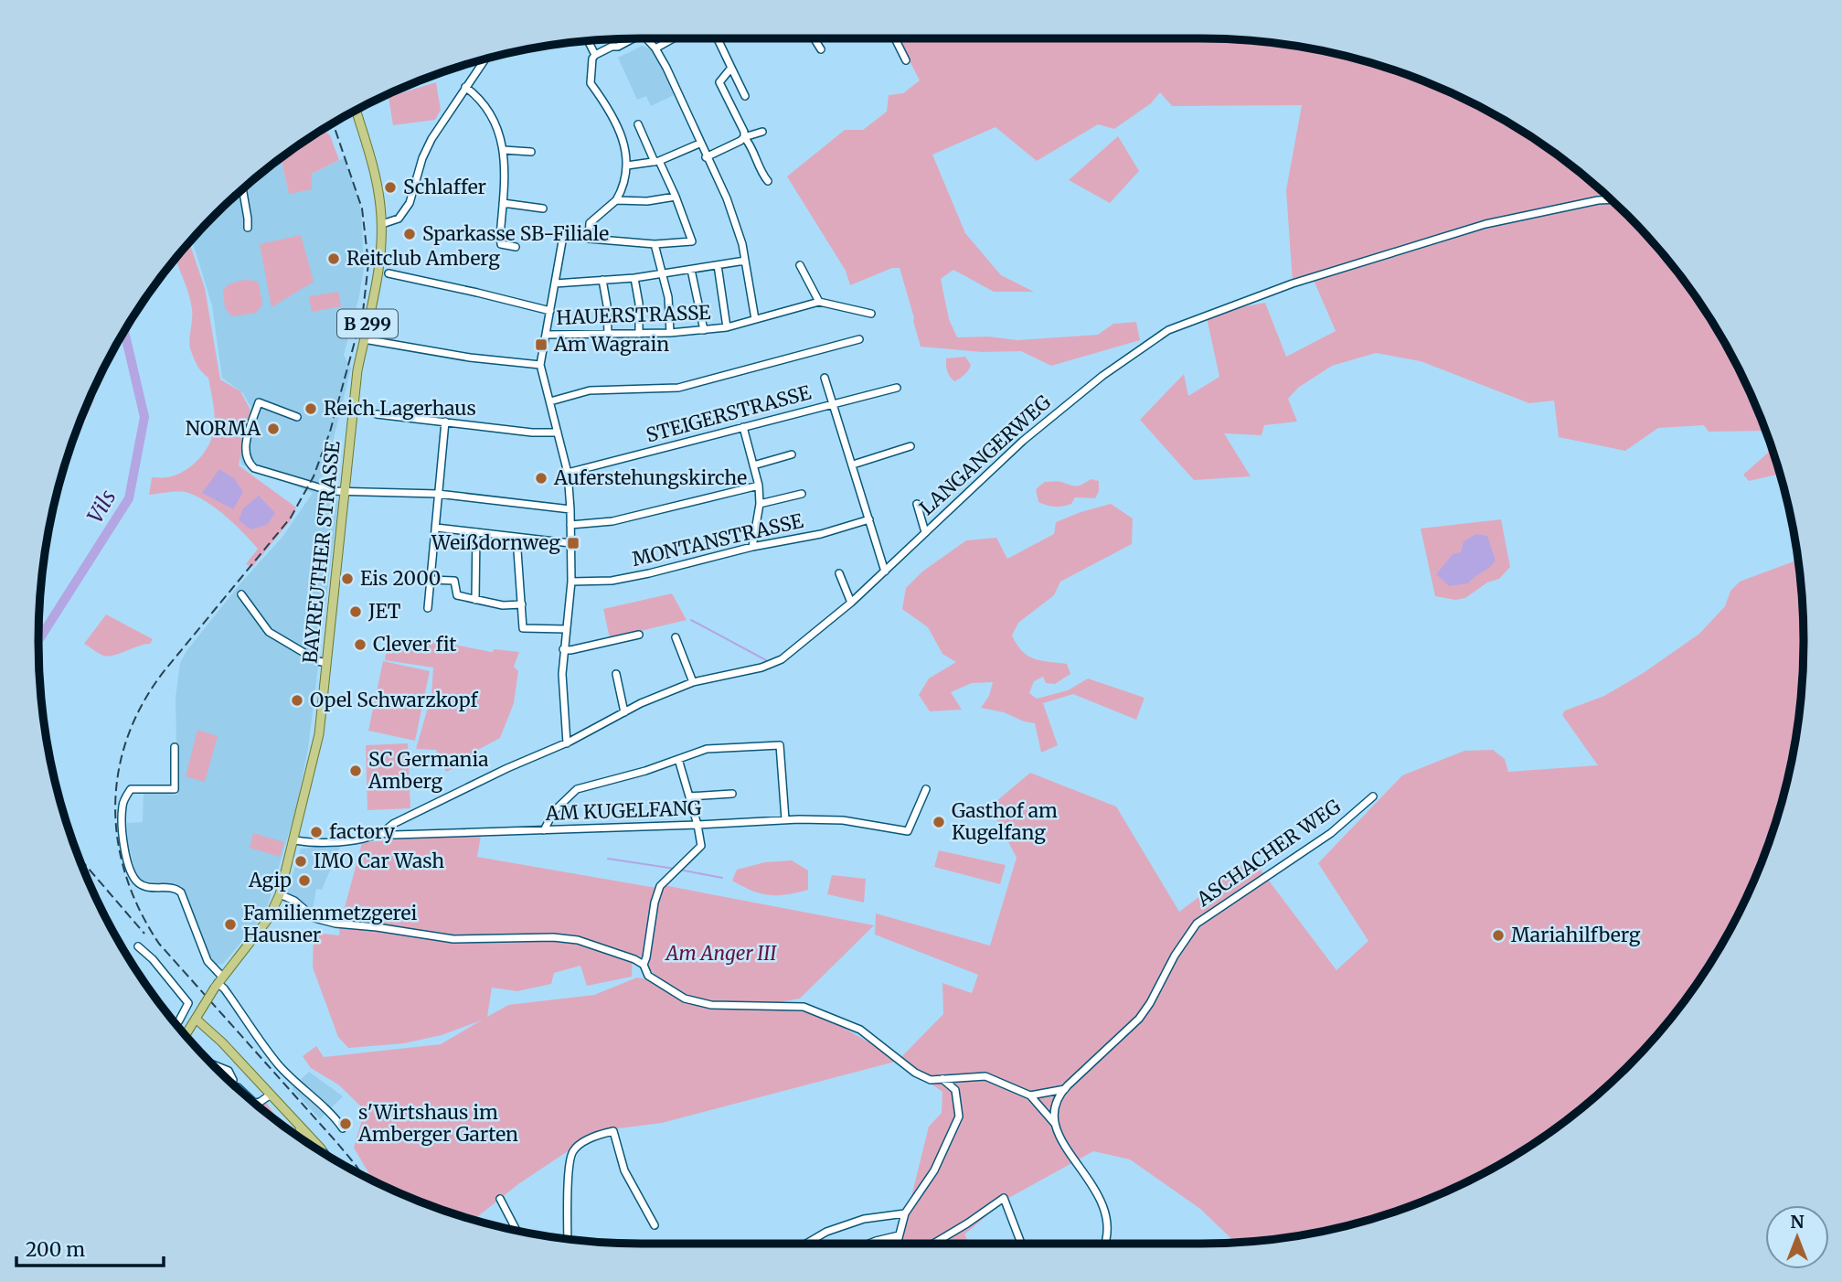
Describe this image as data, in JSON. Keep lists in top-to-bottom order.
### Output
{
  "streets": {
    "main road": ["B 299", "BAYREUTHER STRASSE"],
    "street": [
      "HAUERSTRASSE",
      "STEIGERSTRASSE",
      "LANGANGERWEG",
      "MONTANSTRASSE",
      "AM KUGELFANG",
      "ASCHACHER WEG"
    ]
  },
  "crossings": [
    ["B 299", "BAYREUTHER STRASSE"],
    ["LANGANGERWEG", "AM KUGELFANG"],
    ["BAYREUTHER STRASSE", "AM KUGELFANG"]
  ],
  "water": ["Vils"],
  "parks": ["Am Anger III"],
  "places": {
    "other": [
      "Schlaffer",
      "Sparkasse SB-Filiale",
      "Reitclub Amberg",
      "Reich Lagerhaus",
      "NORMA",
      "Auferstehungskirche",
      "Eis 2000",
      "JET",
      "Clever fit",
      "Opel Schwarzkopf",
      "SC Germania Amberg",
      "Gasthof am Kugelfang",
      "factory",
      "IMO Car Wash",
      "Agip",
      "Familienmetzgerei Hausner",
      "Mariahilfberg",
      "s'Wirtshaus im Amberger Garten"
    ],
    "transit": ["Am Wagrain", "Weißdornweg"]
  },
  "scale_bar": "200 m",
  "north": "top"
}
